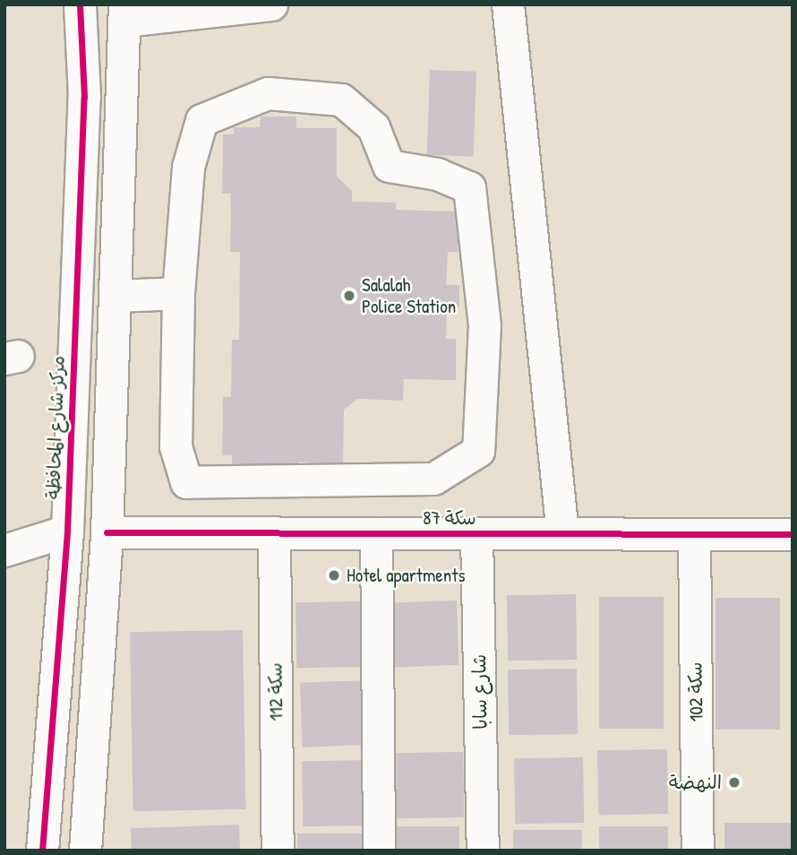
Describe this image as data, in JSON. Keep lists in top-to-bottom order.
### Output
{
  "streets": {
    "street": [
      "مركز شارع المحافظة",
      "سكة 87",
      "سكة 112",
      "شارع سابا",
      "سكة 102"
    ]
  },
  "crossings": [
    ["سكة 87", "سكة 112"],
    ["سكة 87", "شارع سابا"],
    ["سكة 87", "سكة 102"]
  ],
  "places": ["Salalah Police Station", "Hotel apartments", "النهضة"]
}
